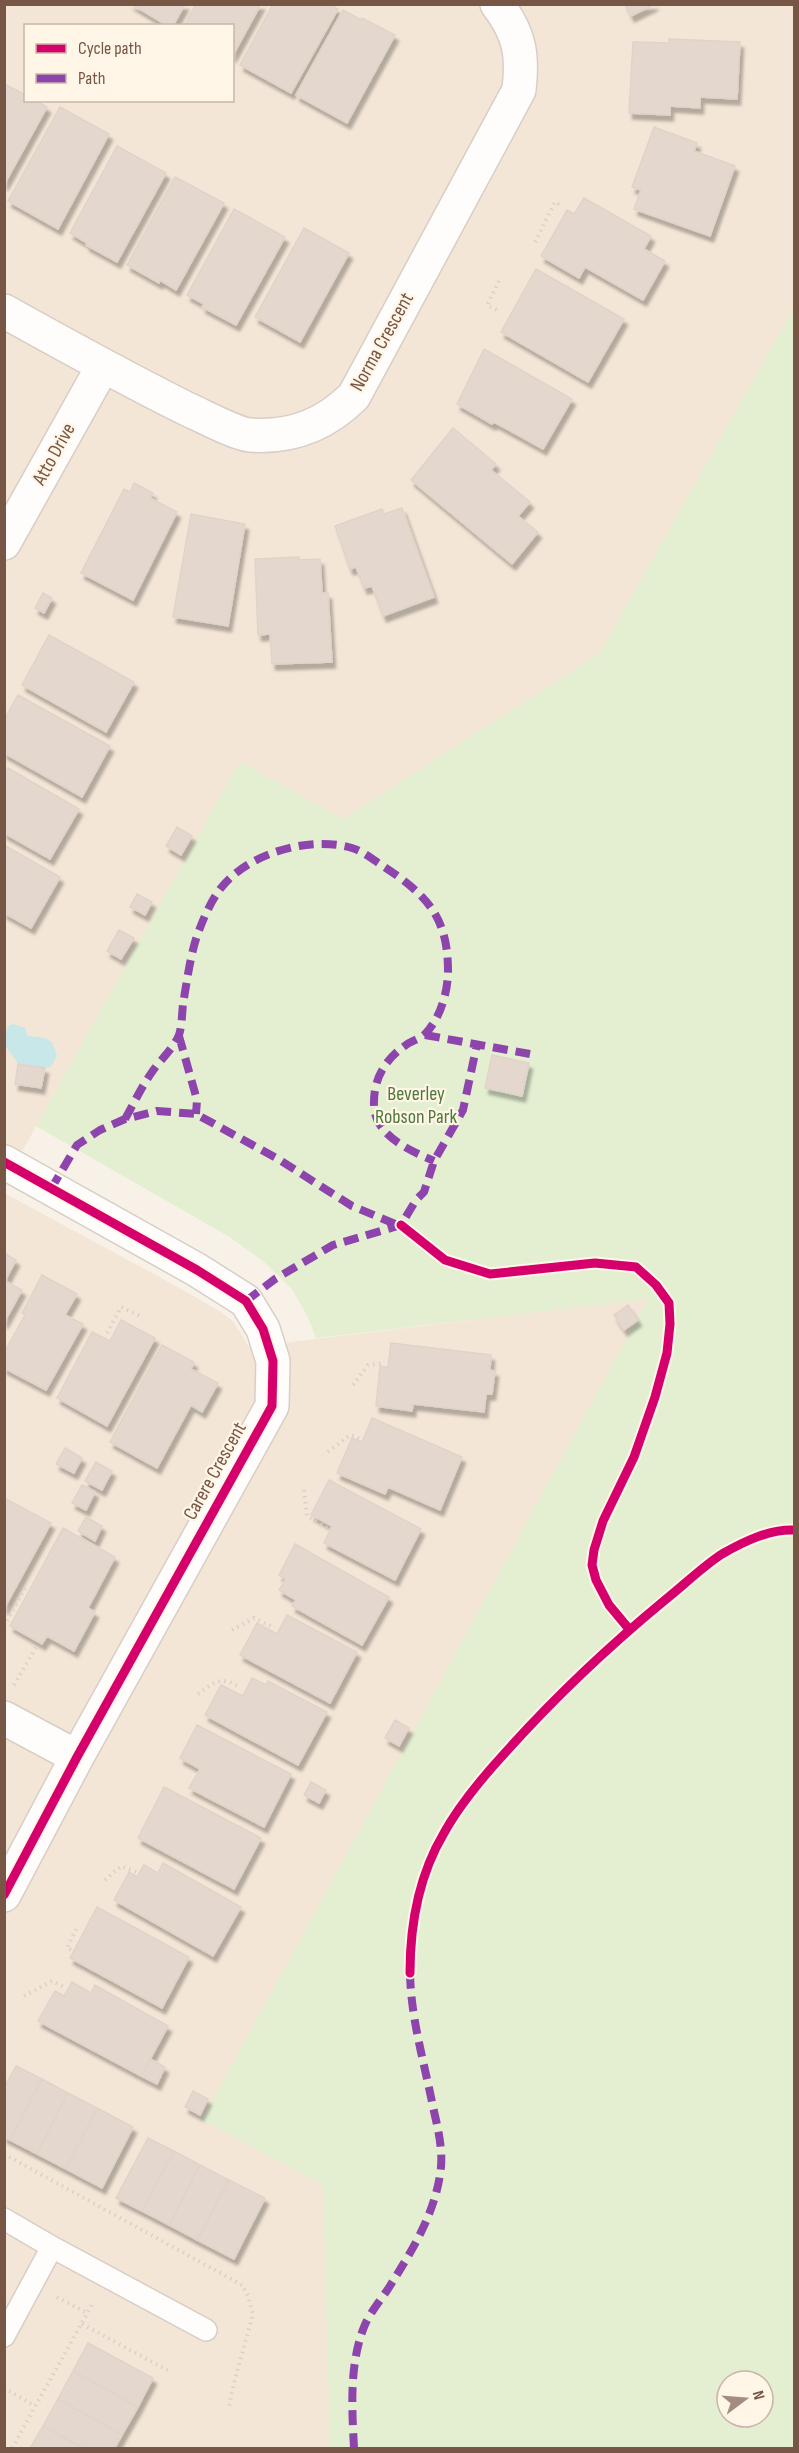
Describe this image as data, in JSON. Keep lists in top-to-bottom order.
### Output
{
  "streets": {
    "street": ["Norma Crescent", "Atto Drive", "Carere Crescent"]
  },
  "crossings": [
    ["Norma Crescent", "Atto Drive"]
  ],
  "parks": ["Beverley Robson Park"],
  "legend": ["Cycle path", "Path"],
  "north": "right"
}
